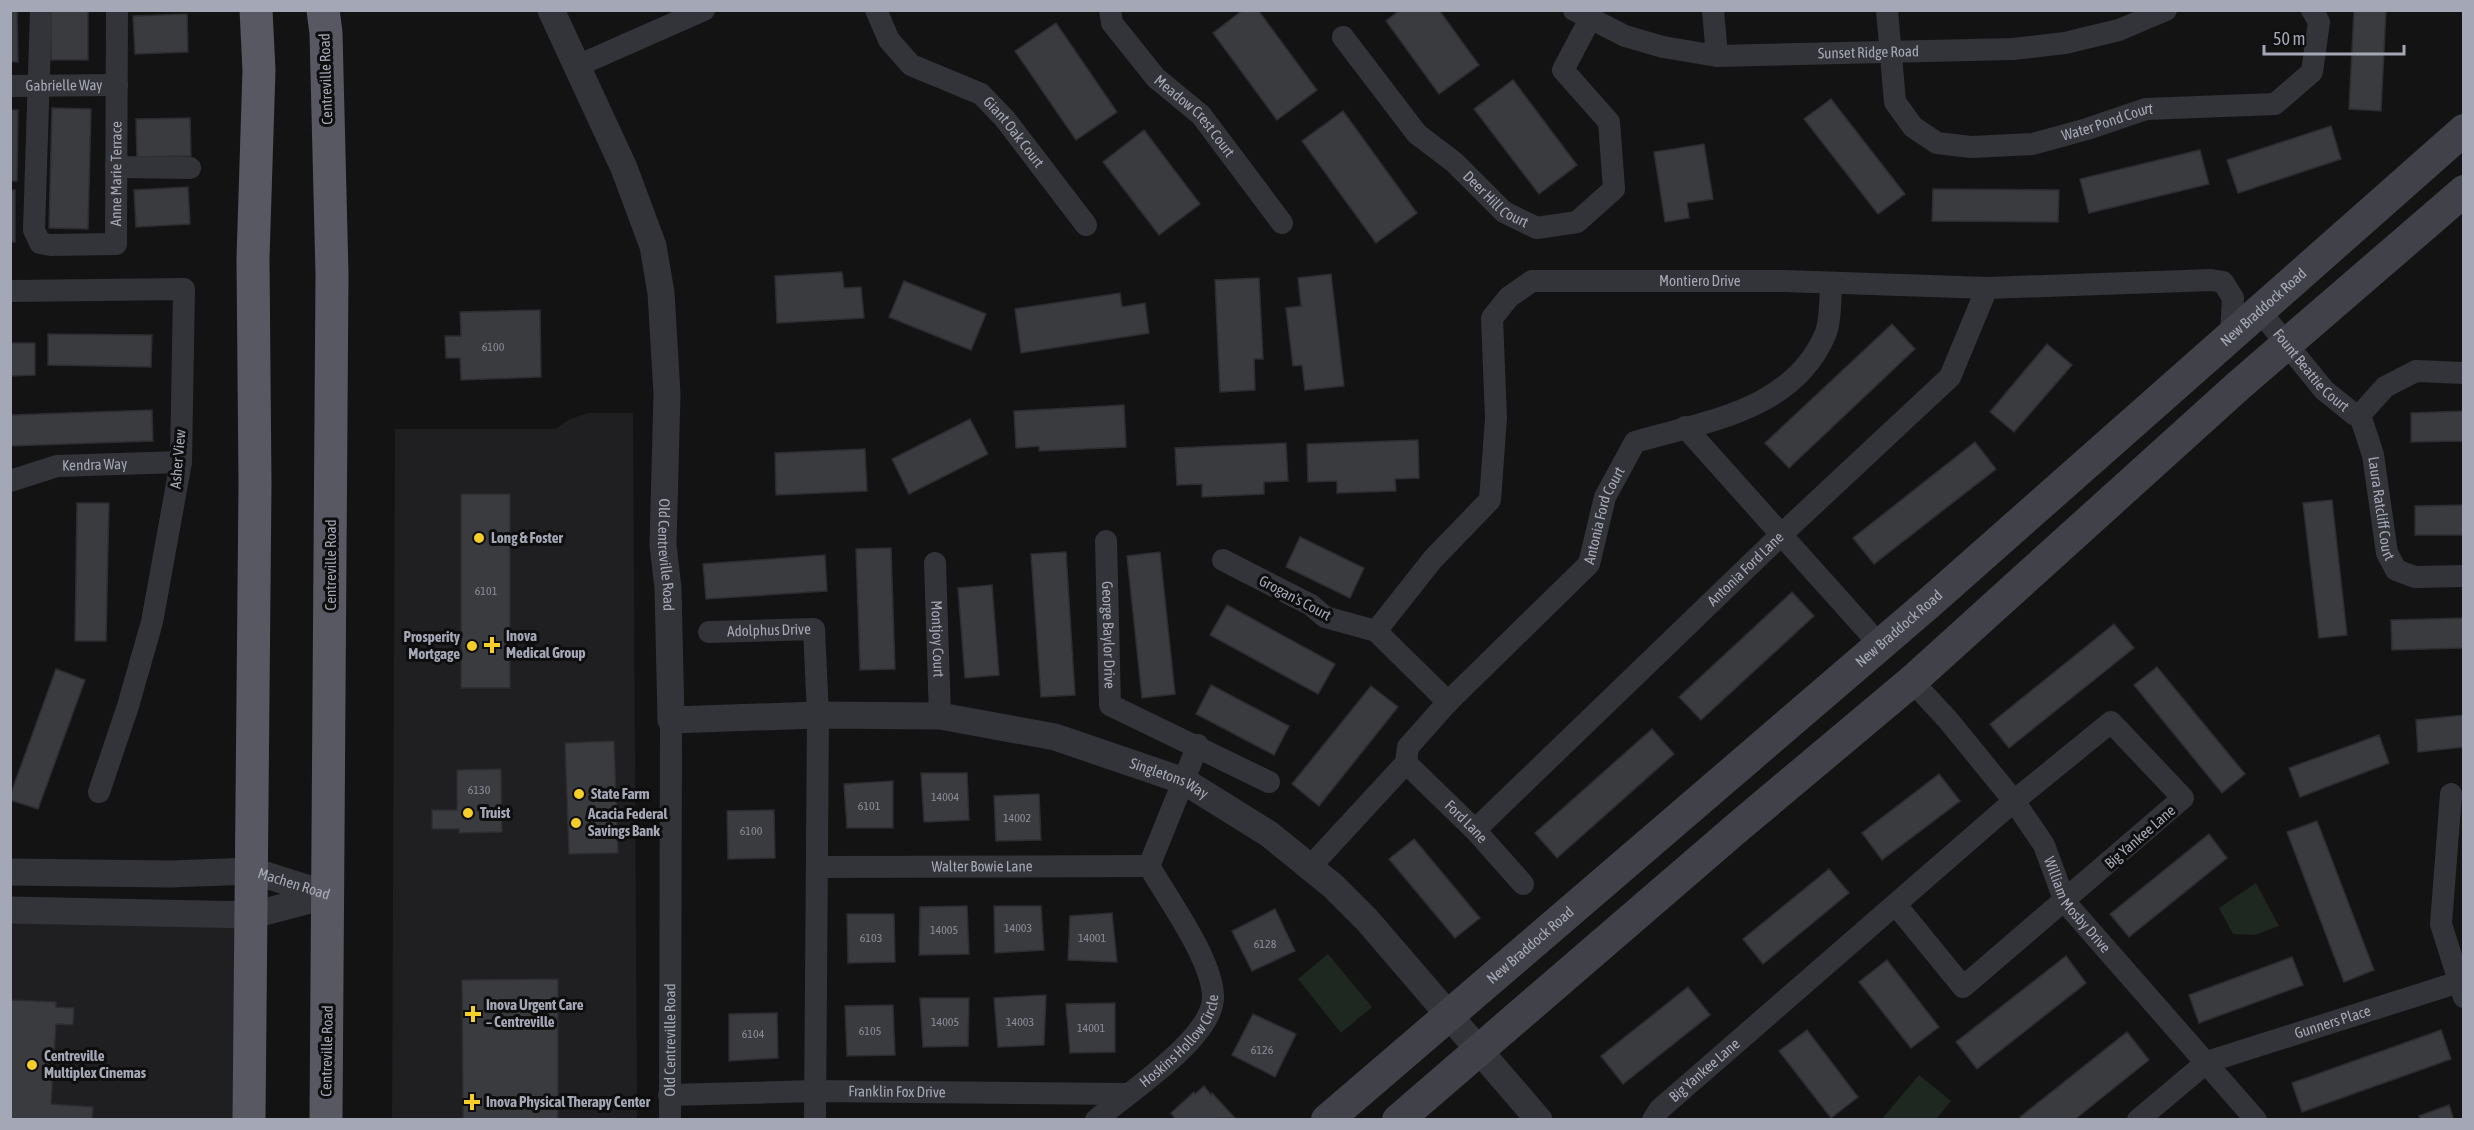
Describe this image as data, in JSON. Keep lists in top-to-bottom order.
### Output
{
  "streets": {
    "highway": ["Centreville Road"],
    "main road": ["New Braddock Road"],
    "street": [
      "Sunset Ridge Road",
      "Gabrielle Way",
      "Meadow Crest Court",
      "Water Pond Court",
      "Giant Oak Court",
      "Anne Marie Terrace",
      "Deer Hill Court",
      "Montiero Drive",
      "Fount Beattie Court",
      "Asher View",
      "Kendra Way",
      "Laura Ratcliff Court",
      "Antonia Ford Court",
      "Old Centreville Road",
      "Antonia Ford Lane",
      "Grogan's Court",
      "Adolphus Drive",
      "George Baylor Drive",
      "Montjoy Court",
      "Singletons Way",
      "Ford Lane",
      "Big Yankee Lane",
      "Walter Bowie Lane",
      "Machen Road",
      "William Mosby Drive",
      "Gunners Place",
      "Hoskins Hollow Circle",
      "Franklin Fox Drive"
    ]
  },
  "crossings": [
    ["Sunset Ridge Road", "Water Pond Court"],
    ["Sunset Ridge Road", "Deer Hill Court"],
    ["Centreville Road", "Machen Road"],
    ["Gabrielle Way", "Anne Marie Terrace"],
    ["Montiero Drive", "New Braddock Road"],
    ["Montiero Drive", "Antonia Ford Court"],
    ["Montiero Drive", "Antonia Ford Lane"],
    ["Montiero Drive", "Grogan's Court"],
    ["New Braddock Road", "Fount Beattie Court"],
    ["New Braddock Road", "Singletons Way"],
    ["Fount Beattie Court", "Laura Ratcliff Court"],
    ["Asher View", "Kendra Way"],
    ["Antonia Ford Court", "Grogan's Court"],
    ["Antonia Ford Court", "Singletons Way"],
    ["Antonia Ford Court", "Ford Lane"],
    ["Old Centreville Road", "Singletons Way"],
    ["Old Centreville Road", "Franklin Fox Drive"],
    ["Antonia Ford Lane", "Ford Lane"],
    ["Adolphus Drive", "Singletons Way"],
    ["Montjoy Court", "Singletons Way"],
    ["Big Yankee Lane", "William Mosby Drive"],
    ["Walter Bowie Lane", "Hoskins Hollow Circle"],
    ["William Mosby Drive", "Gunners Place"],
    ["Hoskins Hollow Circle", "Franklin Fox Drive"]
  ],
  "places": {
    "other": [
      "Long & Foster",
      "Prosperity Mortgage",
      "State Farm",
      "Truist",
      "Acacia Federal Savings Bank",
      "Centreville Multiplex Cinemas"
    ],
    "health": ["Inova Medical Group", "Inova Urgent Care – Centreville", "Inova Physical Therapy Center"]
  },
  "house_numbers": [
    "6100",
    "6101",
    "6130",
    "14004",
    "6101",
    "14002",
    "6100",
    "14003",
    "14005",
    "6103",
    "14001",
    "6128",
    "14005",
    "14003",
    "14001",
    "6105",
    "6104",
    "6126"
  ],
  "scale_bar": "50 m"
}
